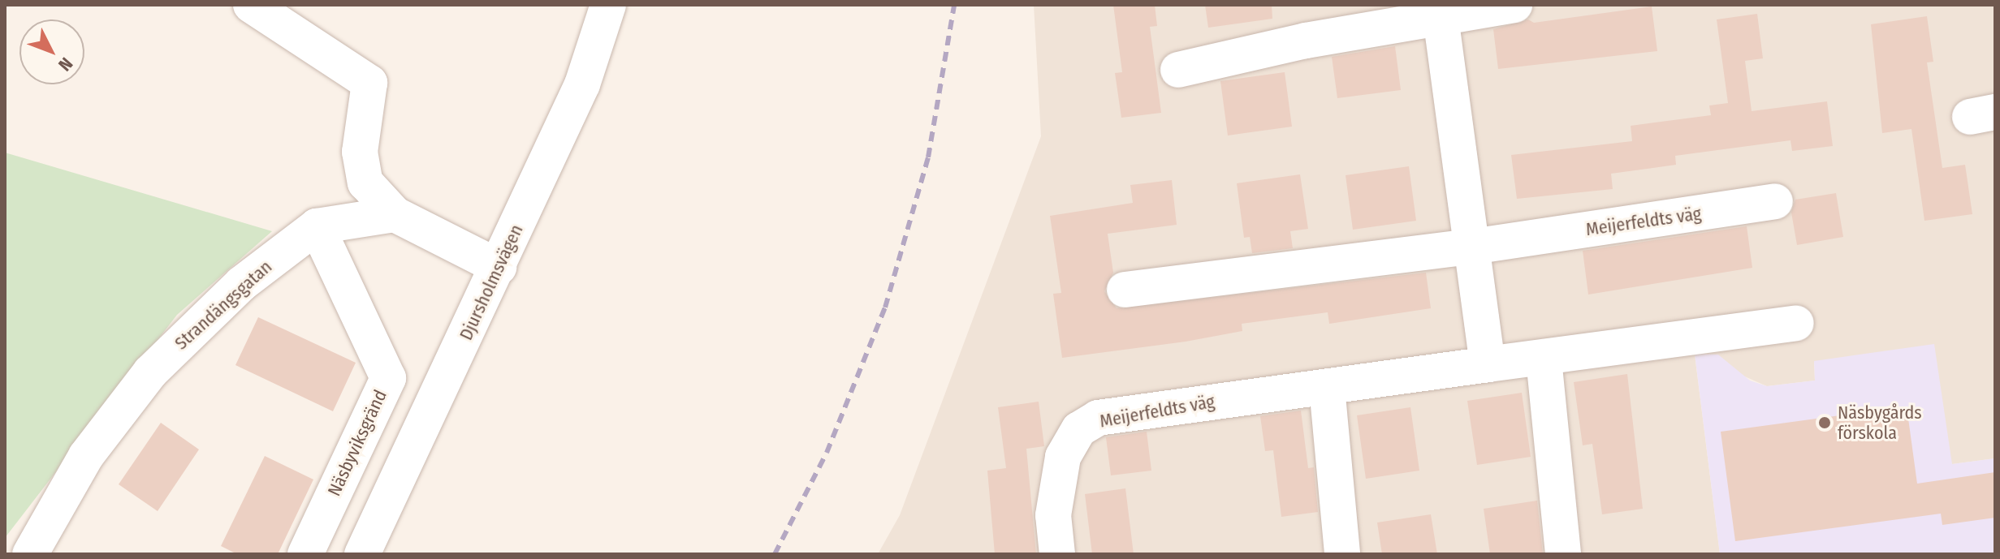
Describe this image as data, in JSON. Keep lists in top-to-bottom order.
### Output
{
  "streets": {
    "street": [
      "Meijerfeldts väg",
      "Djursholmsvägen",
      "Strandängsgatan",
      "Näsbyviksgränd"
    ]
  },
  "crossings": [
    ["Strandängsgatan", "Näsbyviksgränd"]
  ],
  "places": ["Näsbygårds förskola"],
  "north": "bottom right"
}
